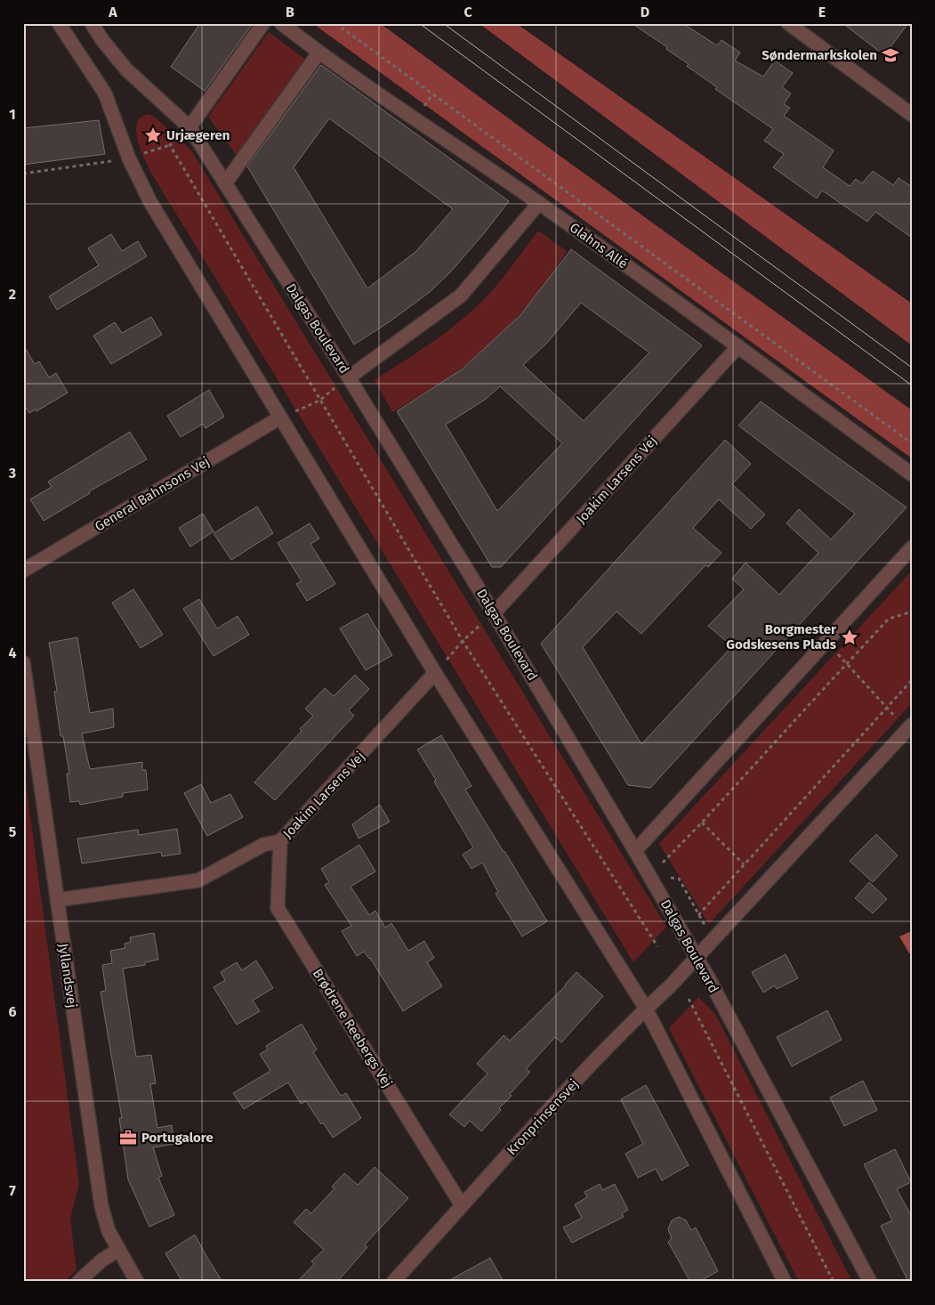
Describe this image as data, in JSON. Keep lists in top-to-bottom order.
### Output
{
  "streets": {
    "street": [
      "Glahns Allé",
      "Dalgas Boulevard",
      "Joakim Larsens Vej",
      "General Bahnsons Vej",
      "Jyllandsvej",
      "Brødrene Reebergs Vej",
      "Kronprinsensvej"
    ]
  },
  "crossings": [
    ["Glahns Allé", "Joakim Larsens Vej"],
    ["Dalgas Boulevard", "Joakim Larsens Vej"],
    ["Dalgas Boulevard", "Kronprinsensvej"],
    ["Joakim Larsens Vej", "Jyllandsvej"],
    ["Joakim Larsens Vej", "Brødrene Reebergs Vej"],
    ["Brødrene Reebergs Vej", "Kronprinsensvej"]
  ],
  "places": {
    "school or university": ["Søndermarkskolen"],
    "place": ["Urjægeren", "Borgmester Godskesens Plads"],
    "office": ["Portugalore"]
  },
  "grid": {
    "columns": [
      "A",
      "B",
      "C",
      "D",
      "E"
    ],
    "rows": [
      "1",
      "2",
      "3",
      "4",
      "5",
      "6",
      "7"
    ]
  }
}
